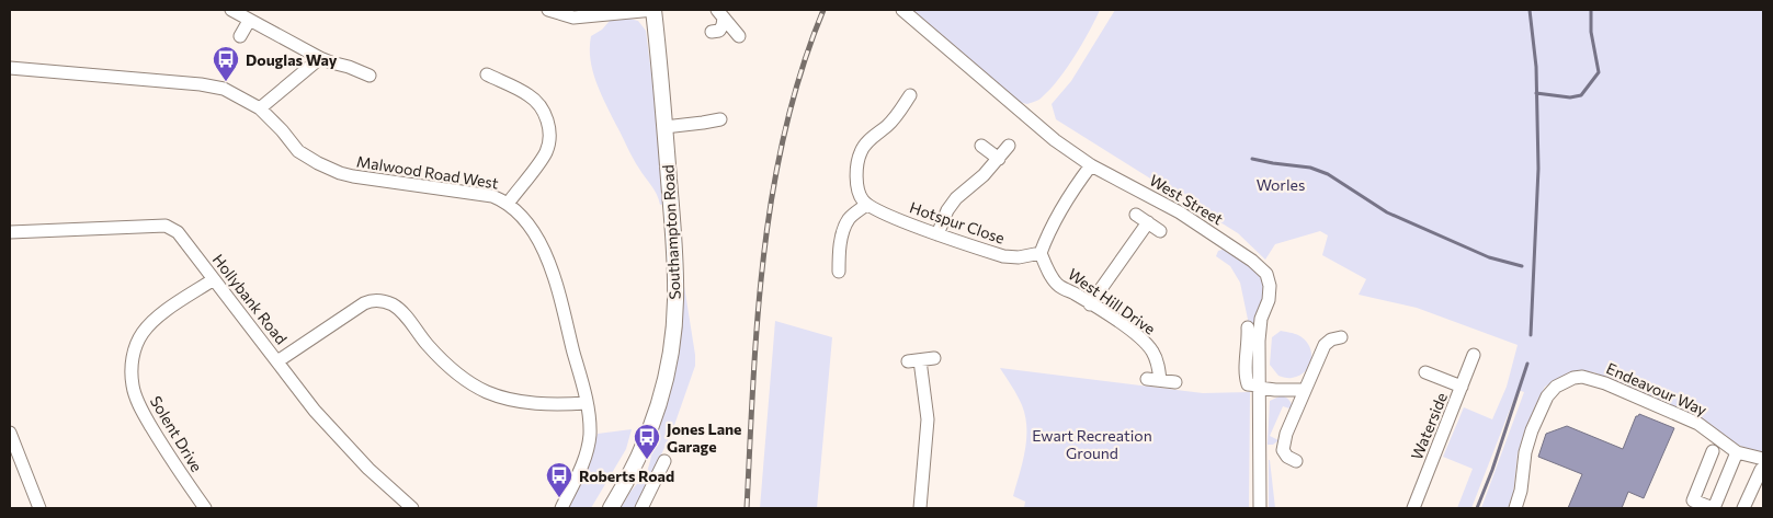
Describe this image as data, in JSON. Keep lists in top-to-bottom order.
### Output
{
  "streets": {
    "street": [
      "Malwood Road West",
      "West Street",
      "Hotspur Close",
      "Southampton Road",
      "Hollybank Road",
      "West Hill Drive",
      "Endeavour Way",
      "Waterside",
      "Solent Drive"
    ]
  },
  "crossings": [
    ["Hotspur Close", "West Hill Drive"],
    ["Hollybank Road", "Solent Drive"]
  ],
  "parks": ["Worles", "Ewart Recreation Ground"],
  "places": {
    "bus stop": ["Douglas Way", "Jones Lane Garage", "Roberts Road"]
  }
}
